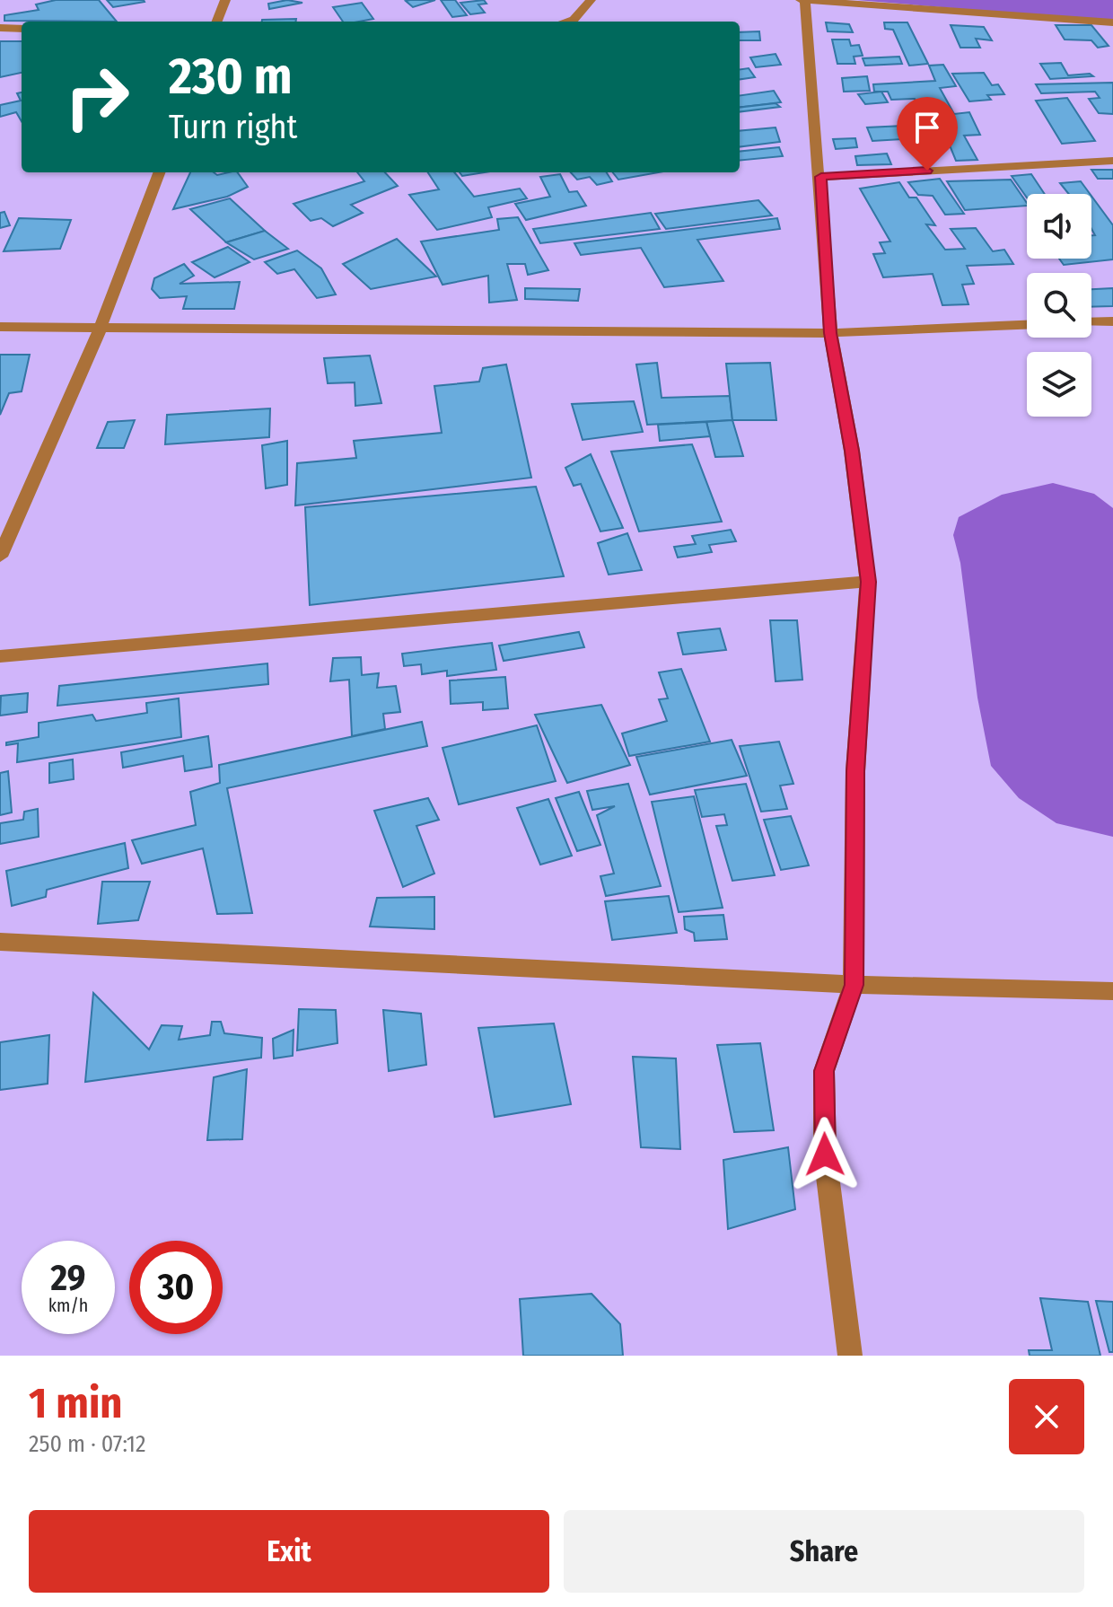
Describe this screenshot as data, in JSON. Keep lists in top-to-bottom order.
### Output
{
  "page": {
    "turn": ["230 m", "Turn right"],
    "speed": "29 km/h",
    "limit": "30",
    "heading": ["1 min", "250 m · 07:12"],
    "buttons": ["Exit", "Share"]
  }
}
